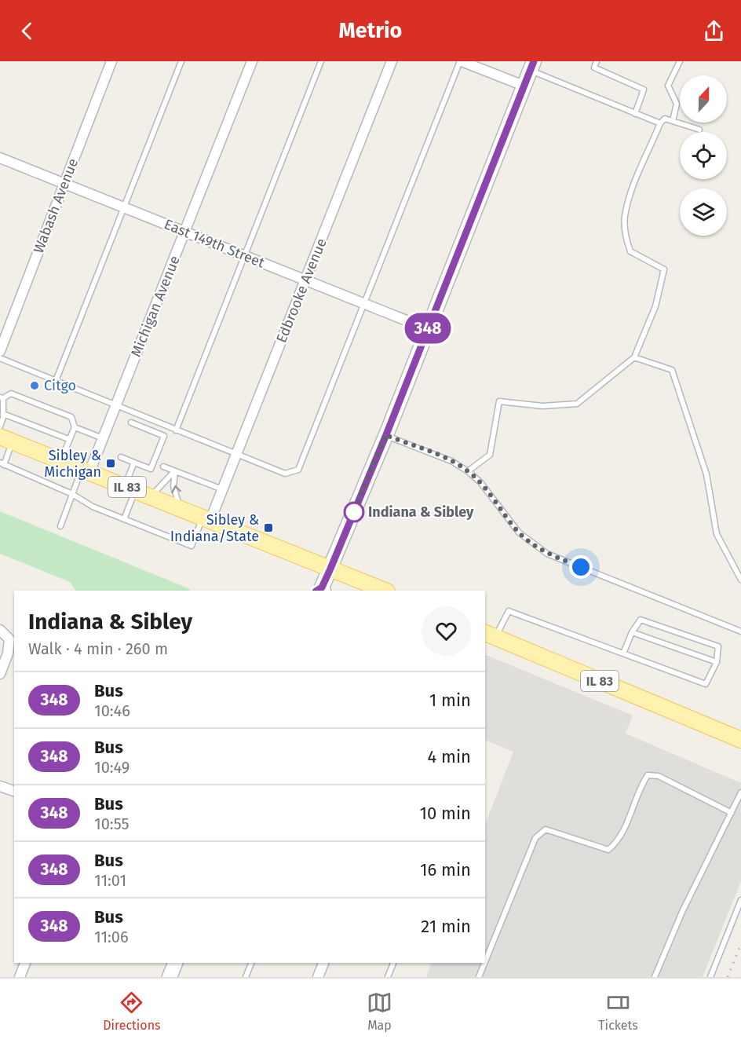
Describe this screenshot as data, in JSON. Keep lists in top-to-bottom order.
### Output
{
  "streets": {
    "main road": ["IL 83"],
    "street": [
      "Wabash Avenue",
      "East 149th Street",
      "Edbrooke Avenue",
      "Michigan Avenue"
    ]
  },
  "crossings": [
    ["Wabash Avenue", "East 149th Street"],
    ["East 149th Street", "Edbrooke Avenue"],
    ["East 149th Street", "Michigan Avenue"],
    ["Edbrooke Avenue", "IL 83"],
    ["Michigan Avenue", "IL 83"]
  ],
  "places": {
    "other": ["Citgo", "Indiana & Sibley"],
    "transit": ["Sibley & Michigan", "Sibley & Indiana/State"]
  },
  "lines": ["bus line 348"],
  "north": "top",
  "page": {
    "header": "Metrio",
    "on_map": "348",
    "heading": ["Indiana & Sibley", "Walk · 4 min · 260 m"],
    "list": [
      {
        "mark": "348",
        "name": "Bus",
        "note": "10:46",
        "value": "1 min"
      },
      {
        "mark": "348",
        "name": "Bus",
        "note": "10:49",
        "value": "4 min"
      },
      {
        "mark": "348",
        "name": "Bus",
        "note": "10:55",
        "value": "10 min"
      },
      {
        "mark": "348",
        "name": "Bus",
        "note": "11:01",
        "value": "16 min"
      },
      {
        "mark": "348",
        "name": "Bus",
        "note": "11:06",
        "value": "21 min"
      }
    ],
    "tabs": ["Directions", "Map", "Tickets"]
  }
}
